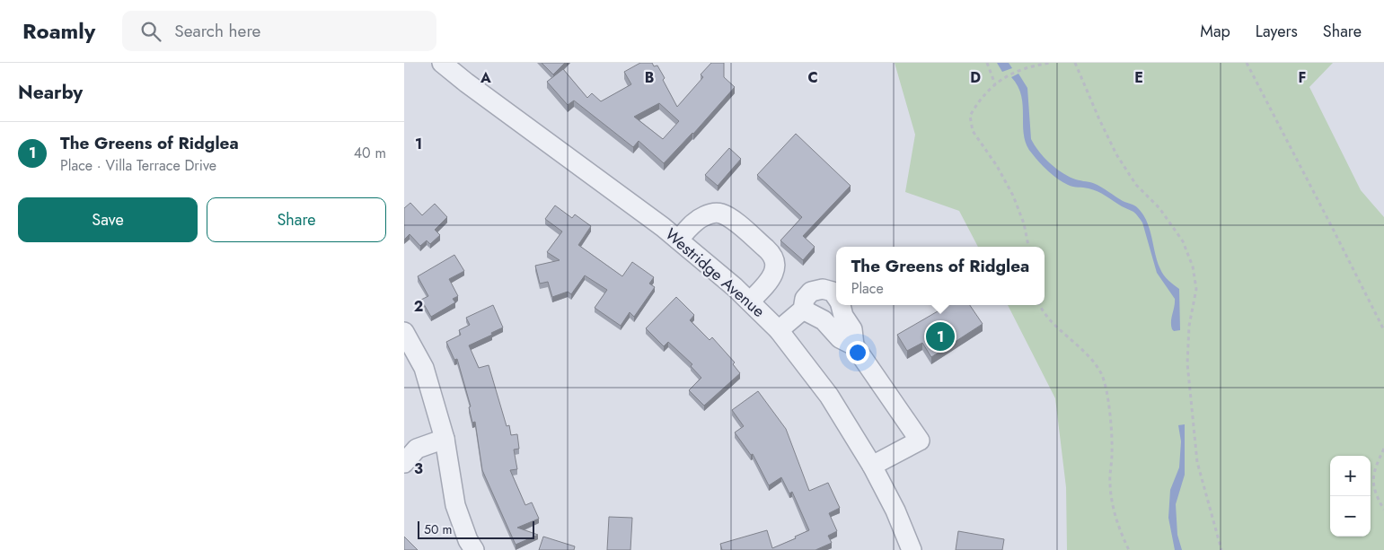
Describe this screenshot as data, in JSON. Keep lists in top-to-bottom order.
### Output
{
  "streets": {
    "street": ["Westridge Avenue"]
  },
  "scale_bar": "50 m",
  "page": {
    "header": "Roamly",
    "search": "Search here",
    "nav": ["Map", "Layers", "Share"],
    "heading": "Nearby",
    "list": [
      {
        "mark": "1",
        "name": "The Greens of Ridglea",
        "note": "Place · Villa Terrace Drive",
        "value": "40 m"
      }
    ],
    "buttons": ["Save", "Share"],
    "popup": ["The Greens of Ridglea", "Place"],
    "pins": "1",
    "map_buttons": ["+", "−"],
    "scale": "50 m"
  },
  "grid": {
    "columns": [
      "A",
      "B",
      "C",
      "D",
      "E",
      "F"
    ],
    "rows": ["1", "2", "3"]
  }
}
